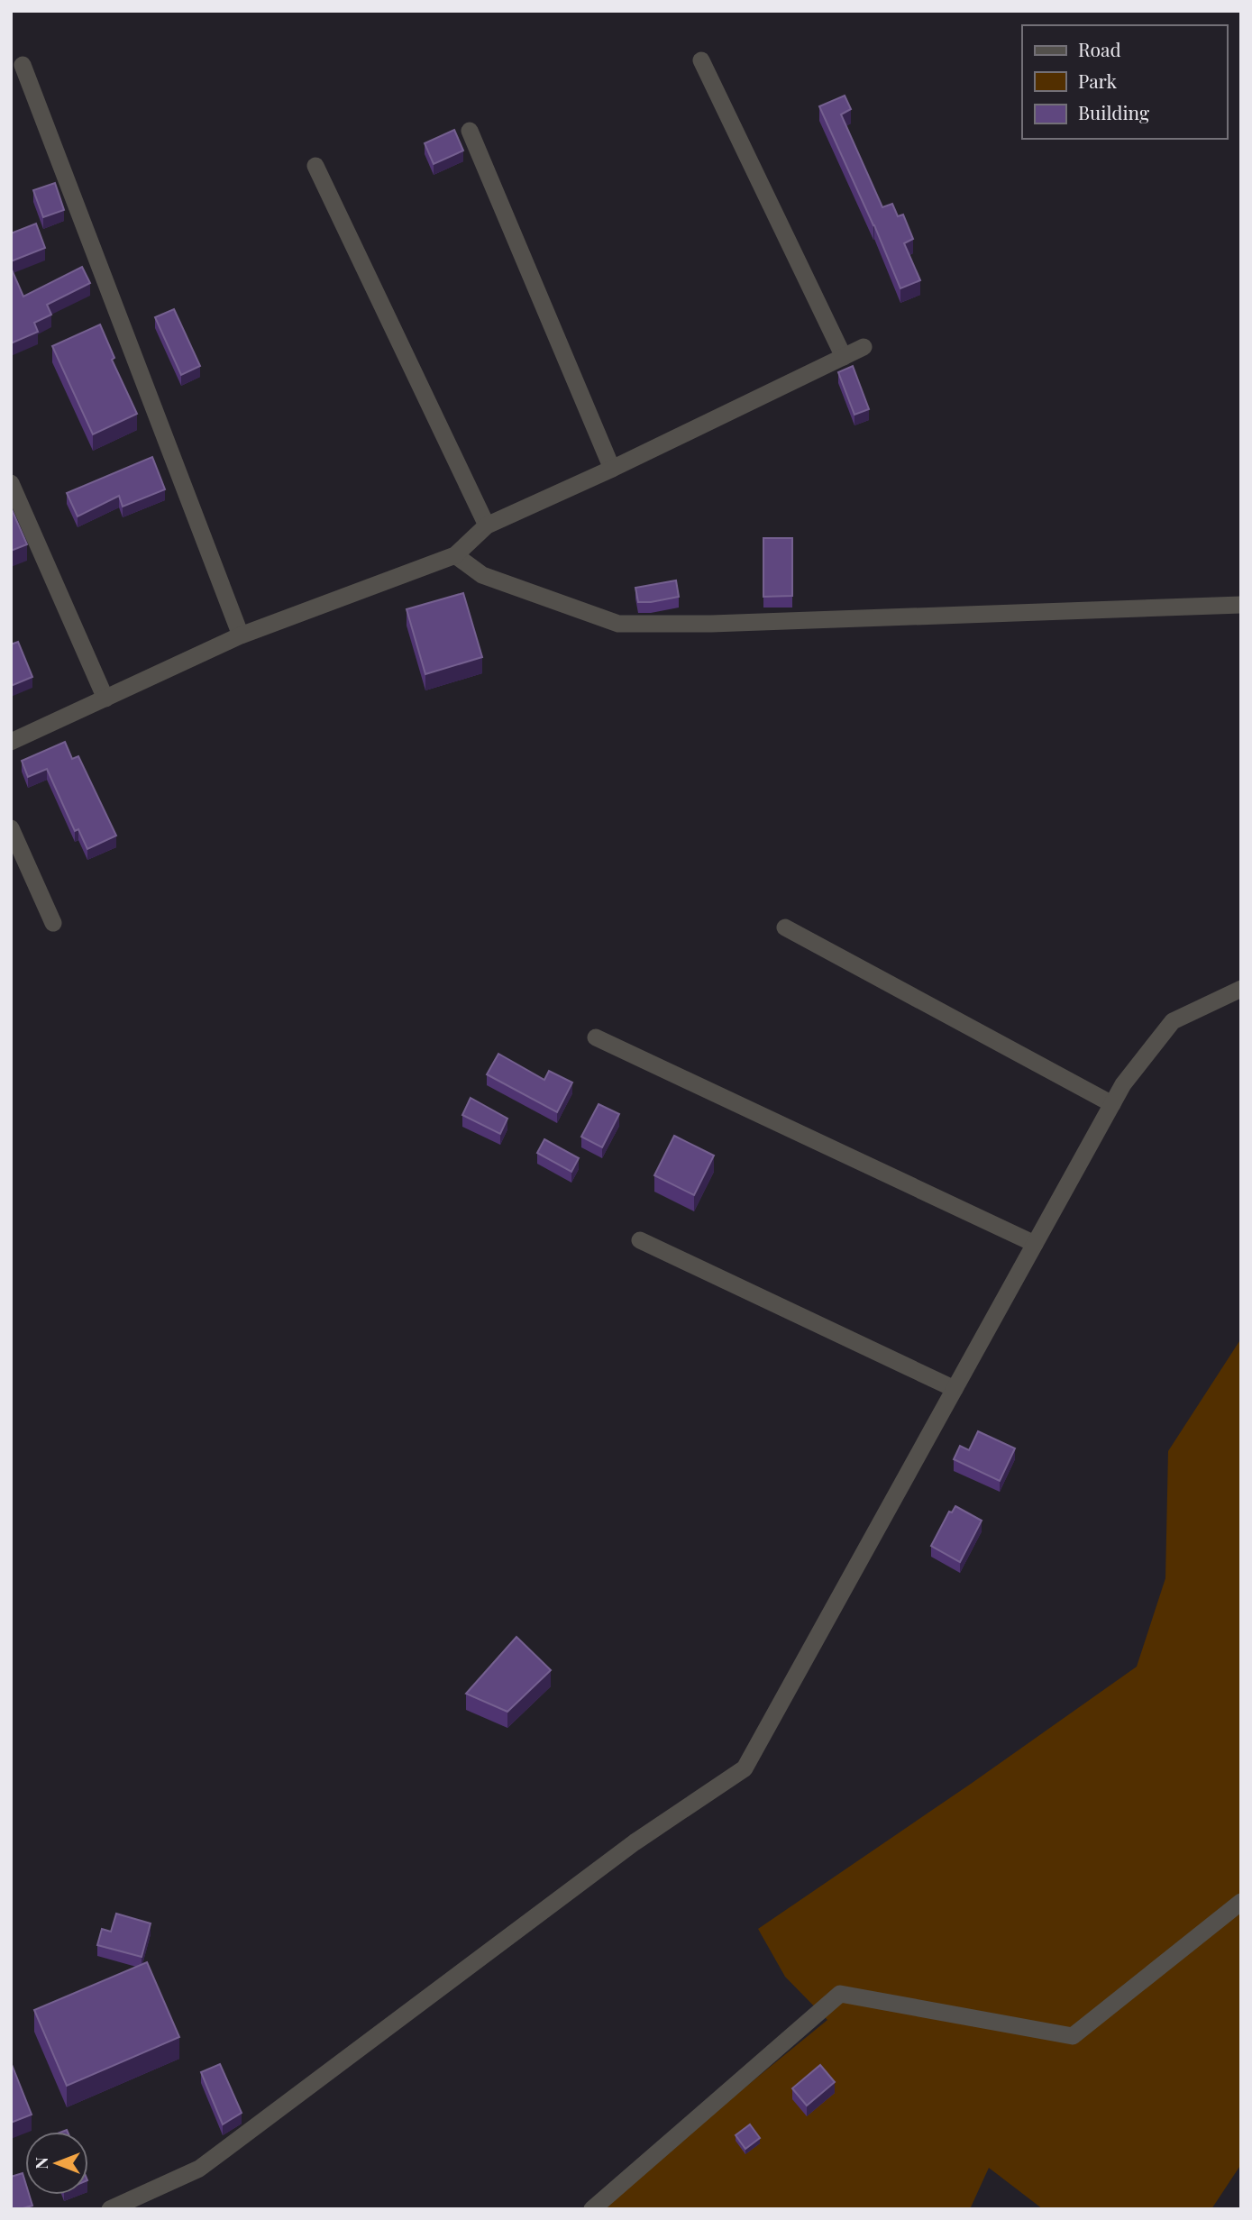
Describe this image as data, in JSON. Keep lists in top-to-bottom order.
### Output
{
  "legend": ["Road", "Park", "Building"],
  "north": "left"
}
